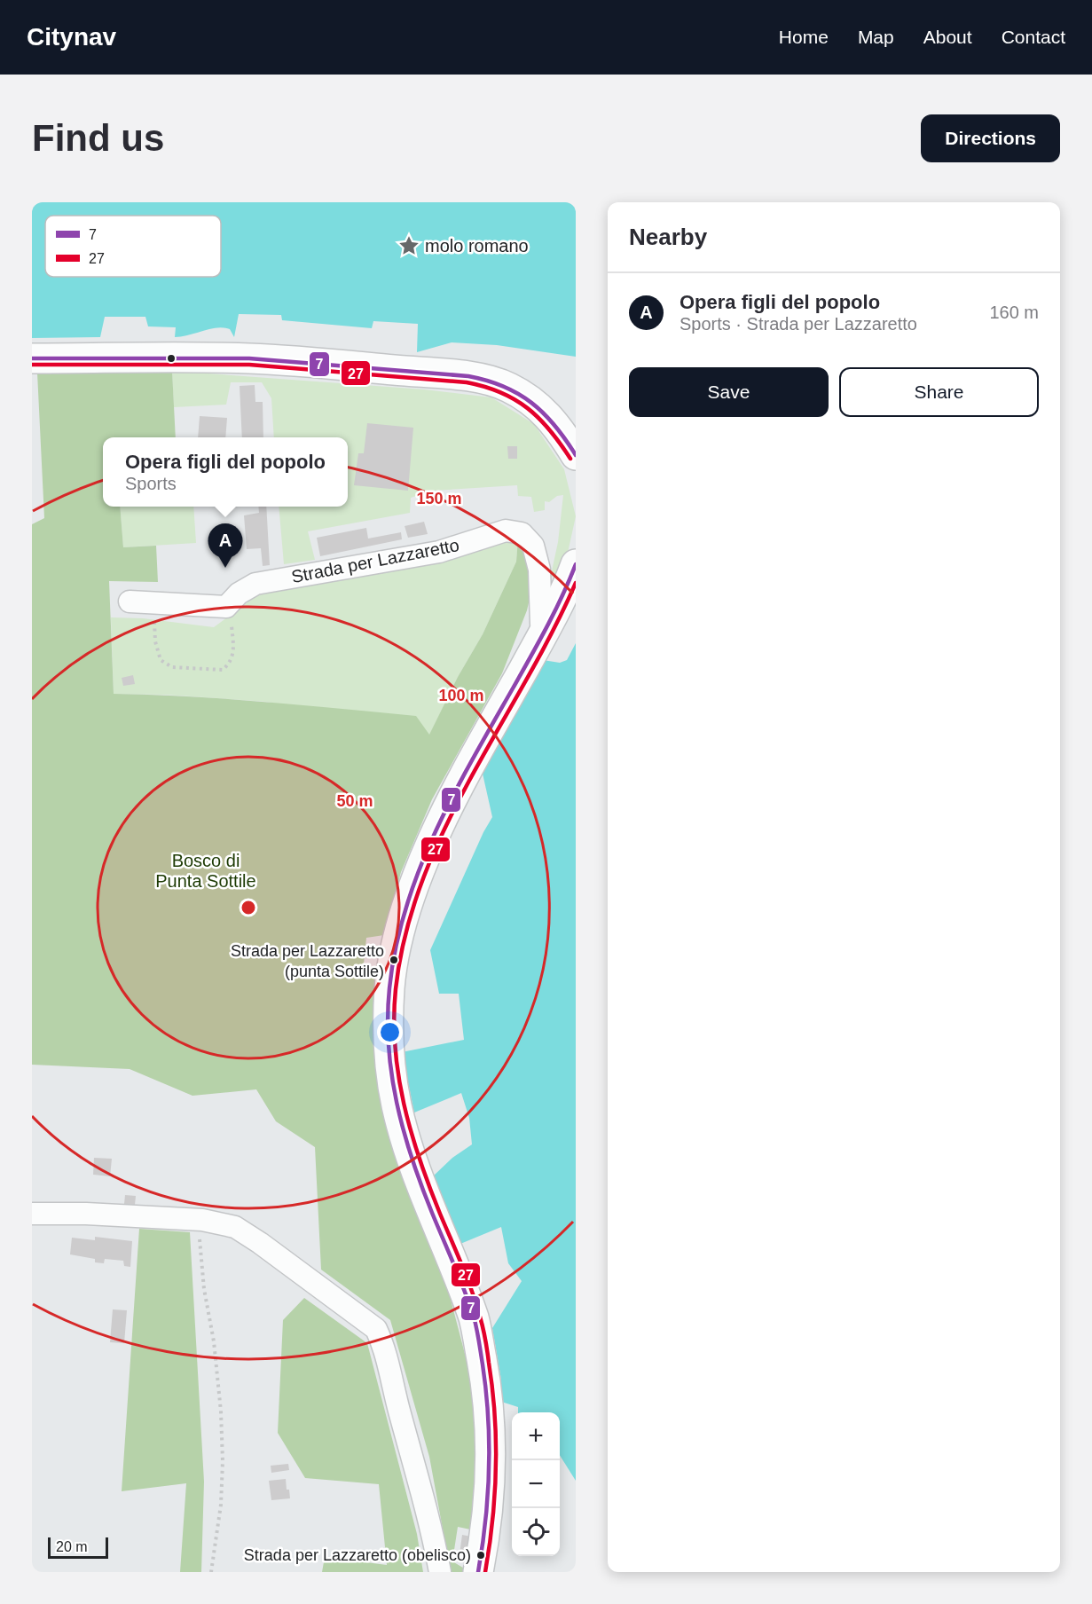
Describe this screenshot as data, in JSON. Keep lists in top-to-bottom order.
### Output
{
  "streets": {
    "street": ["Strada per Lazzaretto"]
  },
  "parks": ["Bosco di Punta Sottile"],
  "places": {
    "place": ["molo romano"],
    "other": ["Strada per Lazzaretto (punta Sottile)", "Strada per Lazzaretto (obelisco)"]
  },
  "lines": ["transit line 7", "transit line 27"],
  "legend": ["7", "27"],
  "scale_bar": "20 m",
  "page": {
    "header": "Citynav",
    "nav": [
      "Home",
      "Map",
      "About",
      "Contact"
    ],
    "buttons": [
      "Directions",
      ["Save", "Share"]
    ],
    "title": "Find us",
    "heading": "Nearby",
    "list": [
      {
        "mark": "A",
        "name": "Opera figli del popolo",
        "note": "Sports · Strada per Lazzaretto",
        "value": "160 m"
      }
    ],
    "popup": ["Opera figli del popolo", "Sports"],
    "pins": "A",
    "map_buttons": ["+", "−"],
    "scale": "20 m"
  },
  "rings": ["150 m", "100 m", "50 m"]
}
